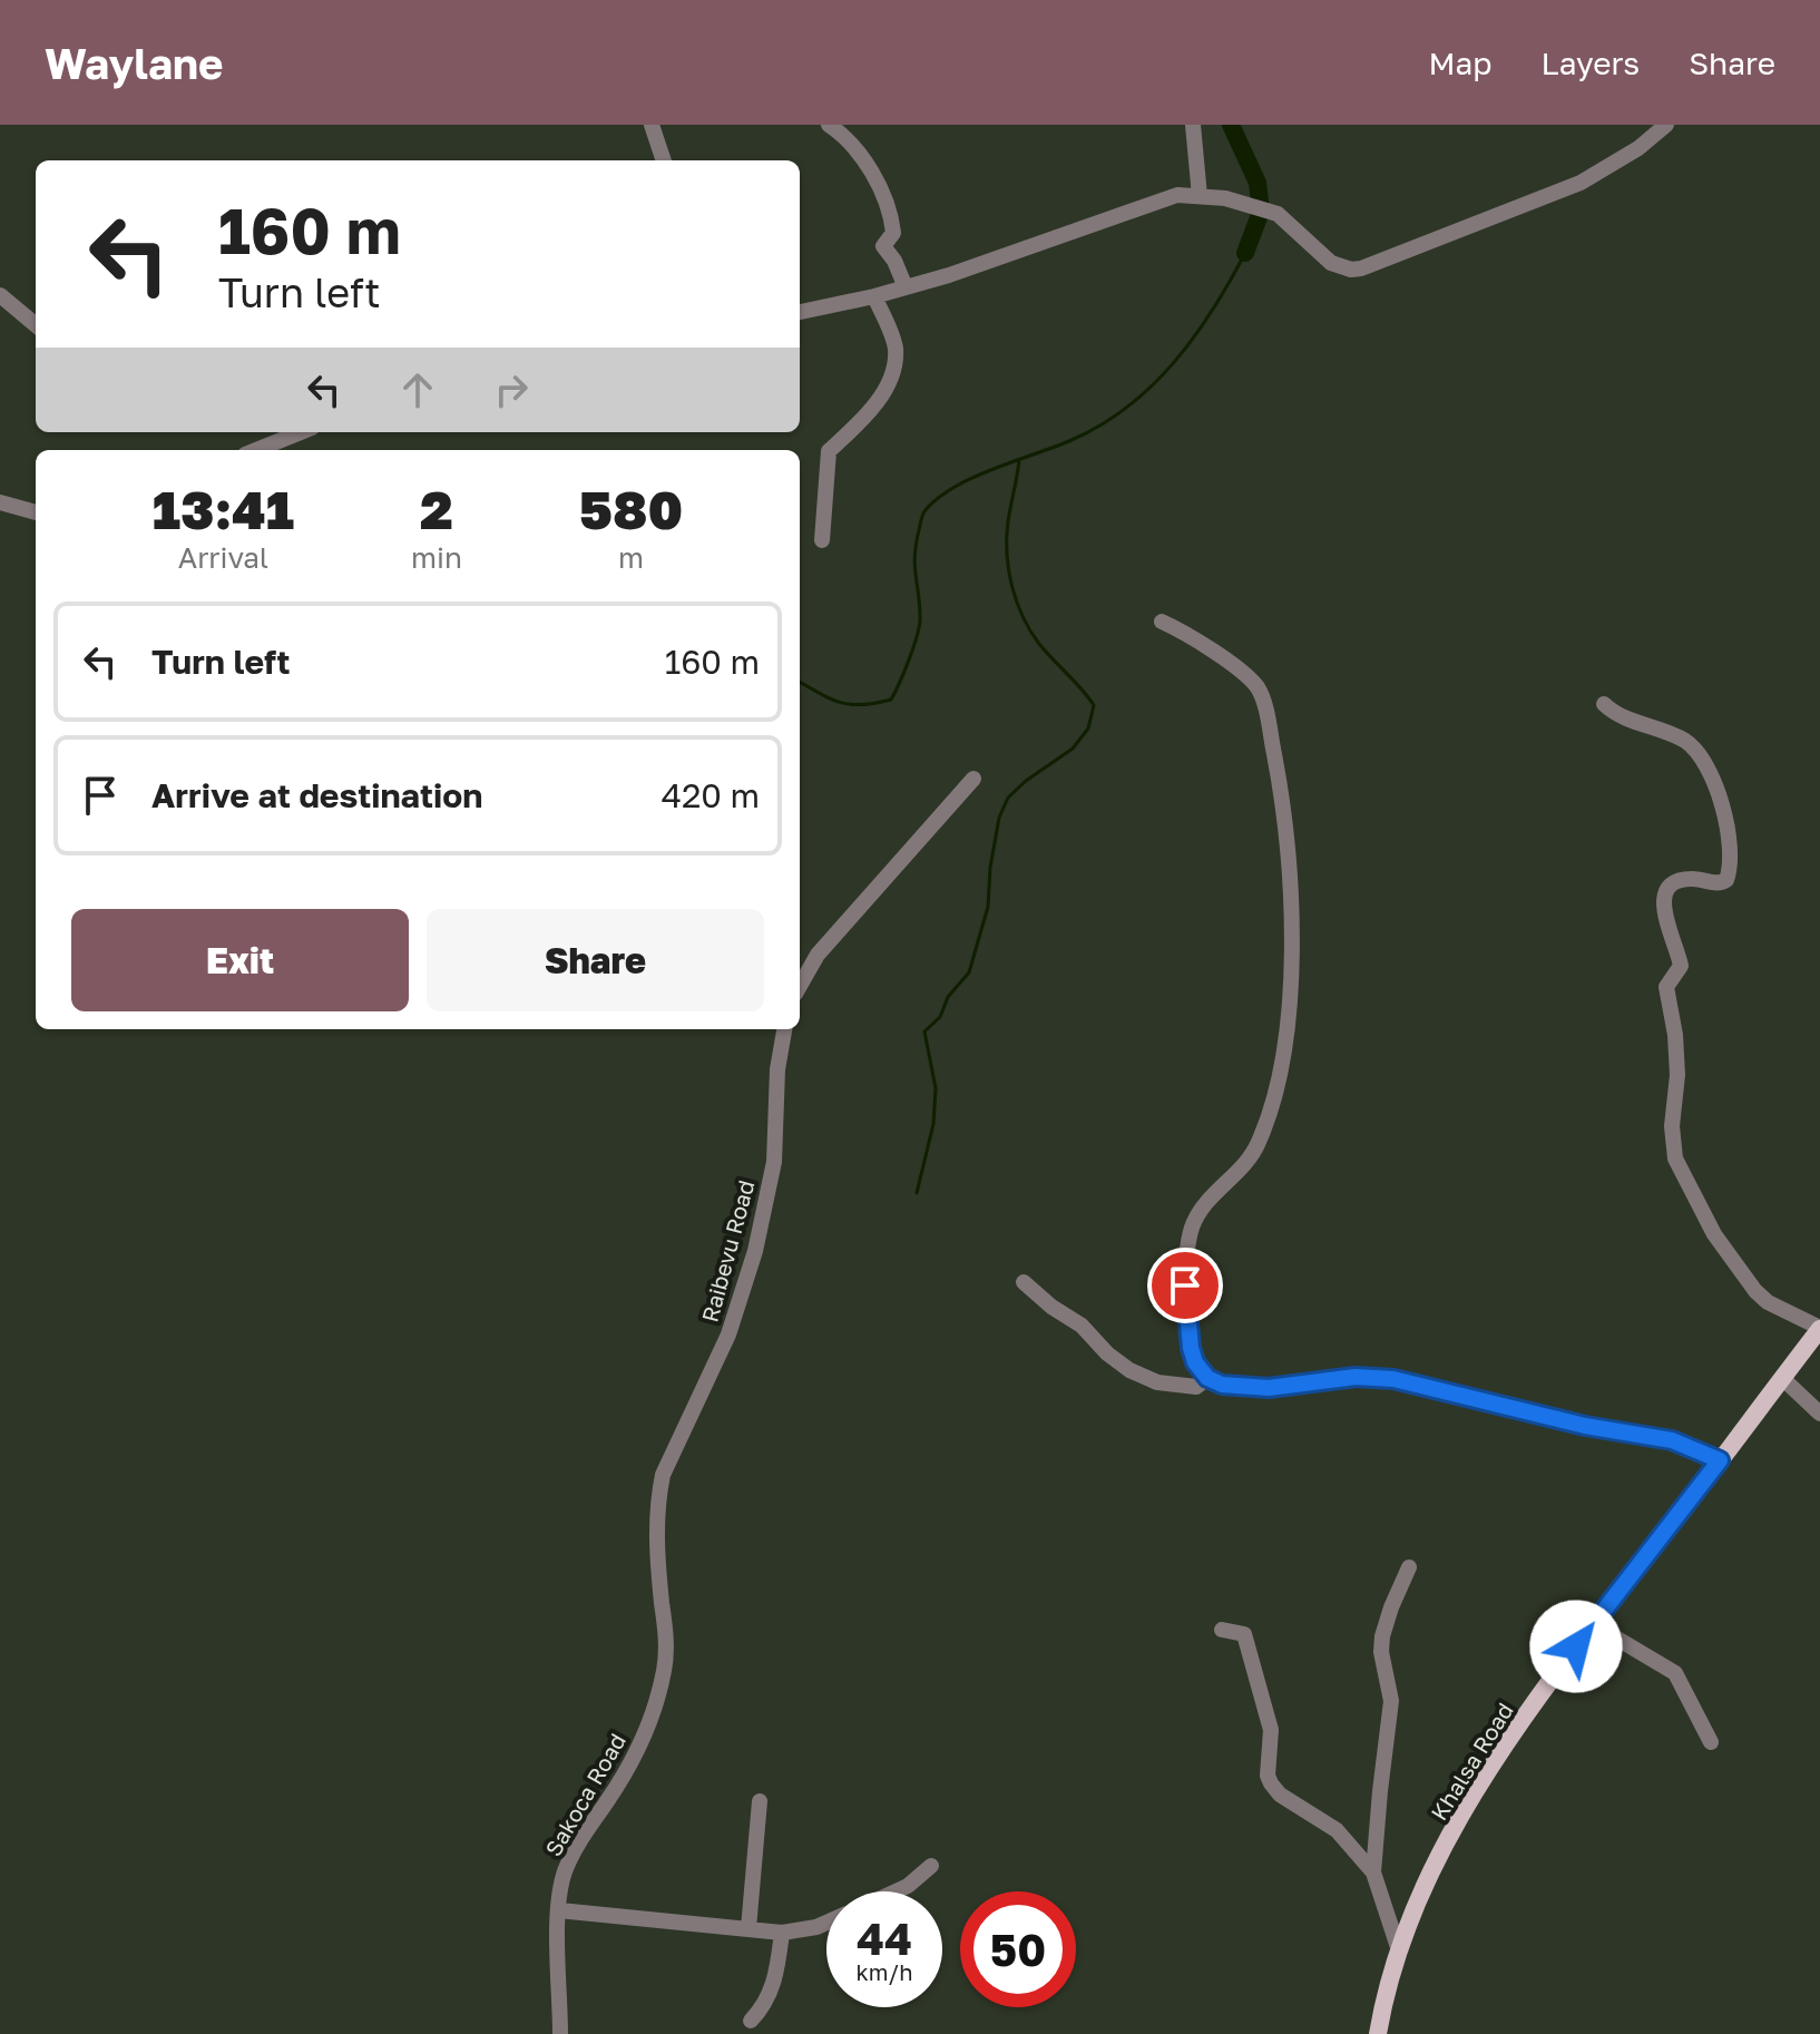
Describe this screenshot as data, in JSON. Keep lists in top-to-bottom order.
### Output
{
  "streets": {
    "main road": ["Khalsa Road"],
    "street": ["Raibevu Road", "Sakoca Road"]
  },
  "crossings": [
    ["Raibevu Road", "Sakoca Road"]
  ],
  "page": {
    "header": "Waylane",
    "nav": ["Map", "Layers", "Share"],
    "turn": ["160 m", "Turn left"],
    "eta": [
      "13:41",
      "Arrival",
      "2",
      "min",
      "580",
      "m"
    ],
    "list": [
      {
        "name": "Turn left",
        "value": "160 m"
      },
      {
        "name": "Arrive at destination",
        "value": "420 m"
      }
    ],
    "buttons": ["Exit", "Share"],
    "speed": "44 km/h",
    "limit": "50"
  }
}
